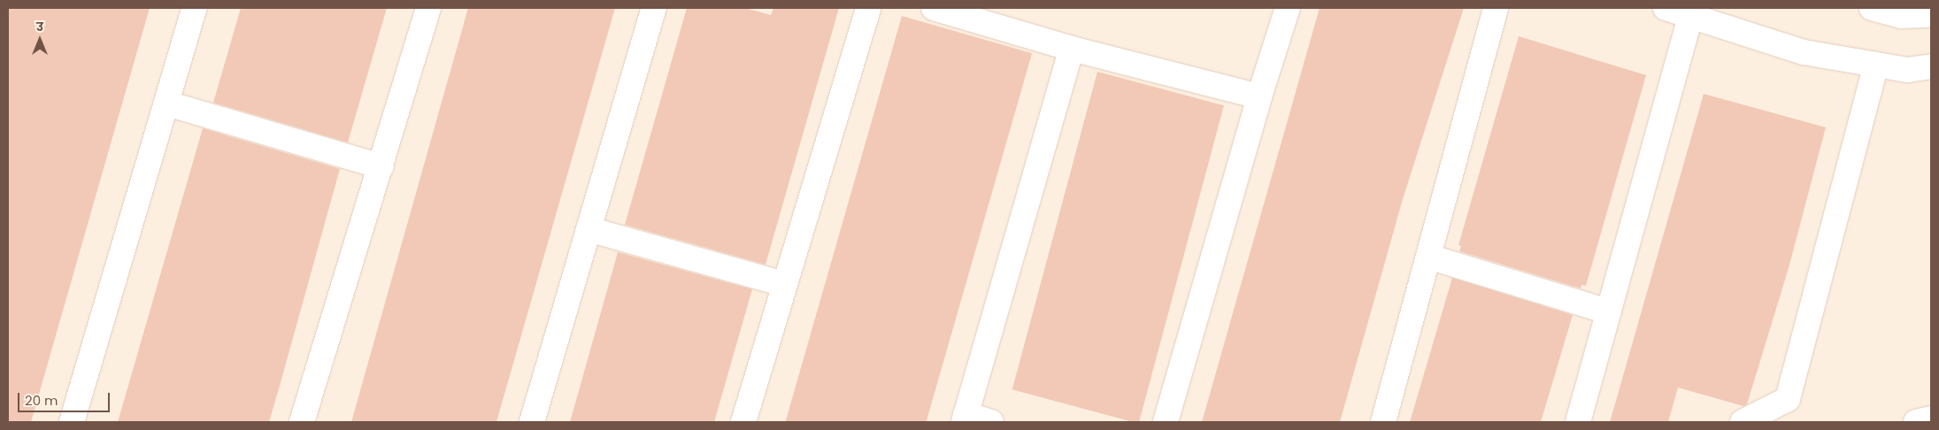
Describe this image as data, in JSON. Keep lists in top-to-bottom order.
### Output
{
  "scale_bar": "20 m",
  "north": "top"
}
